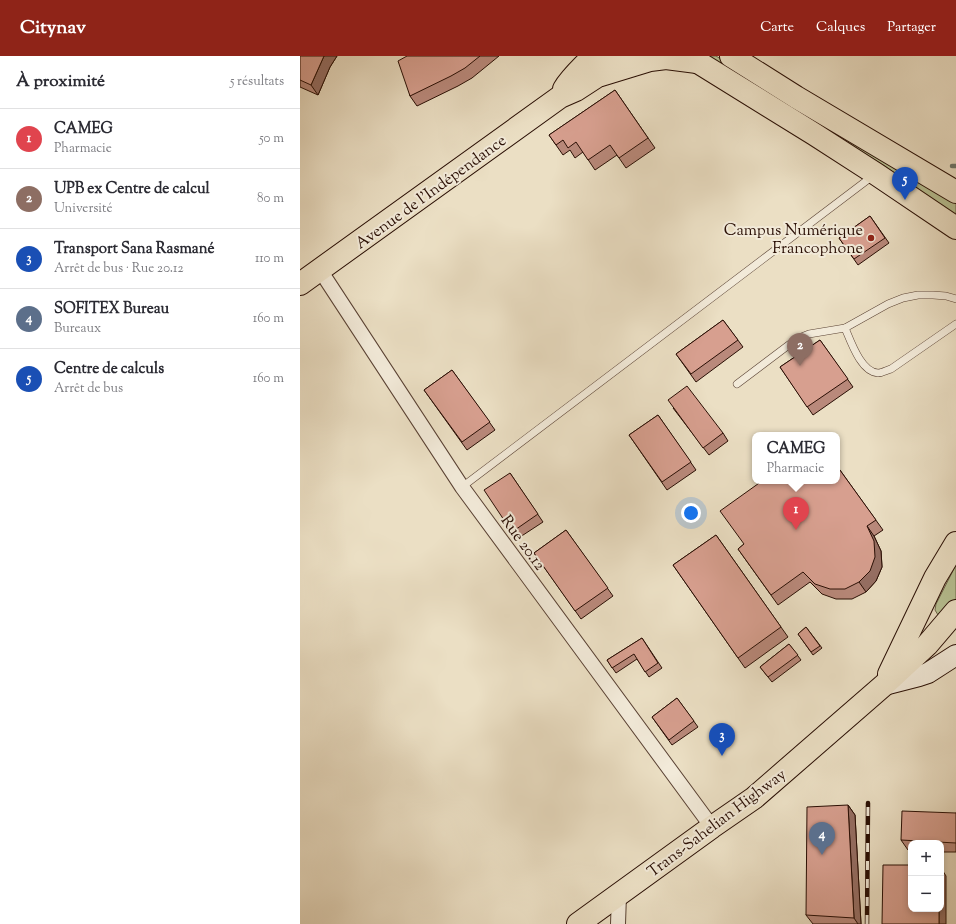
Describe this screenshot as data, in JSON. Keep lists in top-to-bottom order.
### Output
{
  "streets": {
    "highway": ["Avenue de l'Indépendance", "Trans-Sahelian Highway"],
    "street": ["Rue 20.12"]
  },
  "crossings": [
    ["Avenue de l'Indépendance", "Rue 20.12"],
    ["Rue 20.12", "Trans-Sahelian Highway"]
  ],
  "places": ["Campus Numérique Francophone"],
  "page": {
    "header": "Citynav",
    "nav": ["Carte", "Calques", "Partager"],
    "heading": ["À proximité", "5 résultats"],
    "list": [
      {
        "mark": "1",
        "name": "CAMEG",
        "note": "Pharmacie",
        "value": "50 m"
      },
      {
        "mark": "2",
        "name": "UPB ex Centre de calcul",
        "note": "Université",
        "value": "80 m"
      },
      {
        "mark": "3",
        "name": "Transport Sana Rasmané",
        "note": "Arrêt de bus · Rue 20.12",
        "value": "110 m"
      },
      {
        "mark": "4",
        "name": "SOFITEX Bureau",
        "note": "Bureaux",
        "value": "160 m"
      },
      {
        "mark": "5",
        "name": "Centre de calculs",
        "note": "Arrêt de bus",
        "value": "160 m"
      }
    ],
    "pins": [
      "5",
      "2",
      "1",
      "3",
      "4"
    ],
    "popup": ["CAMEG", "Pharmacie"],
    "map_buttons": ["+", "−"]
  }
}
